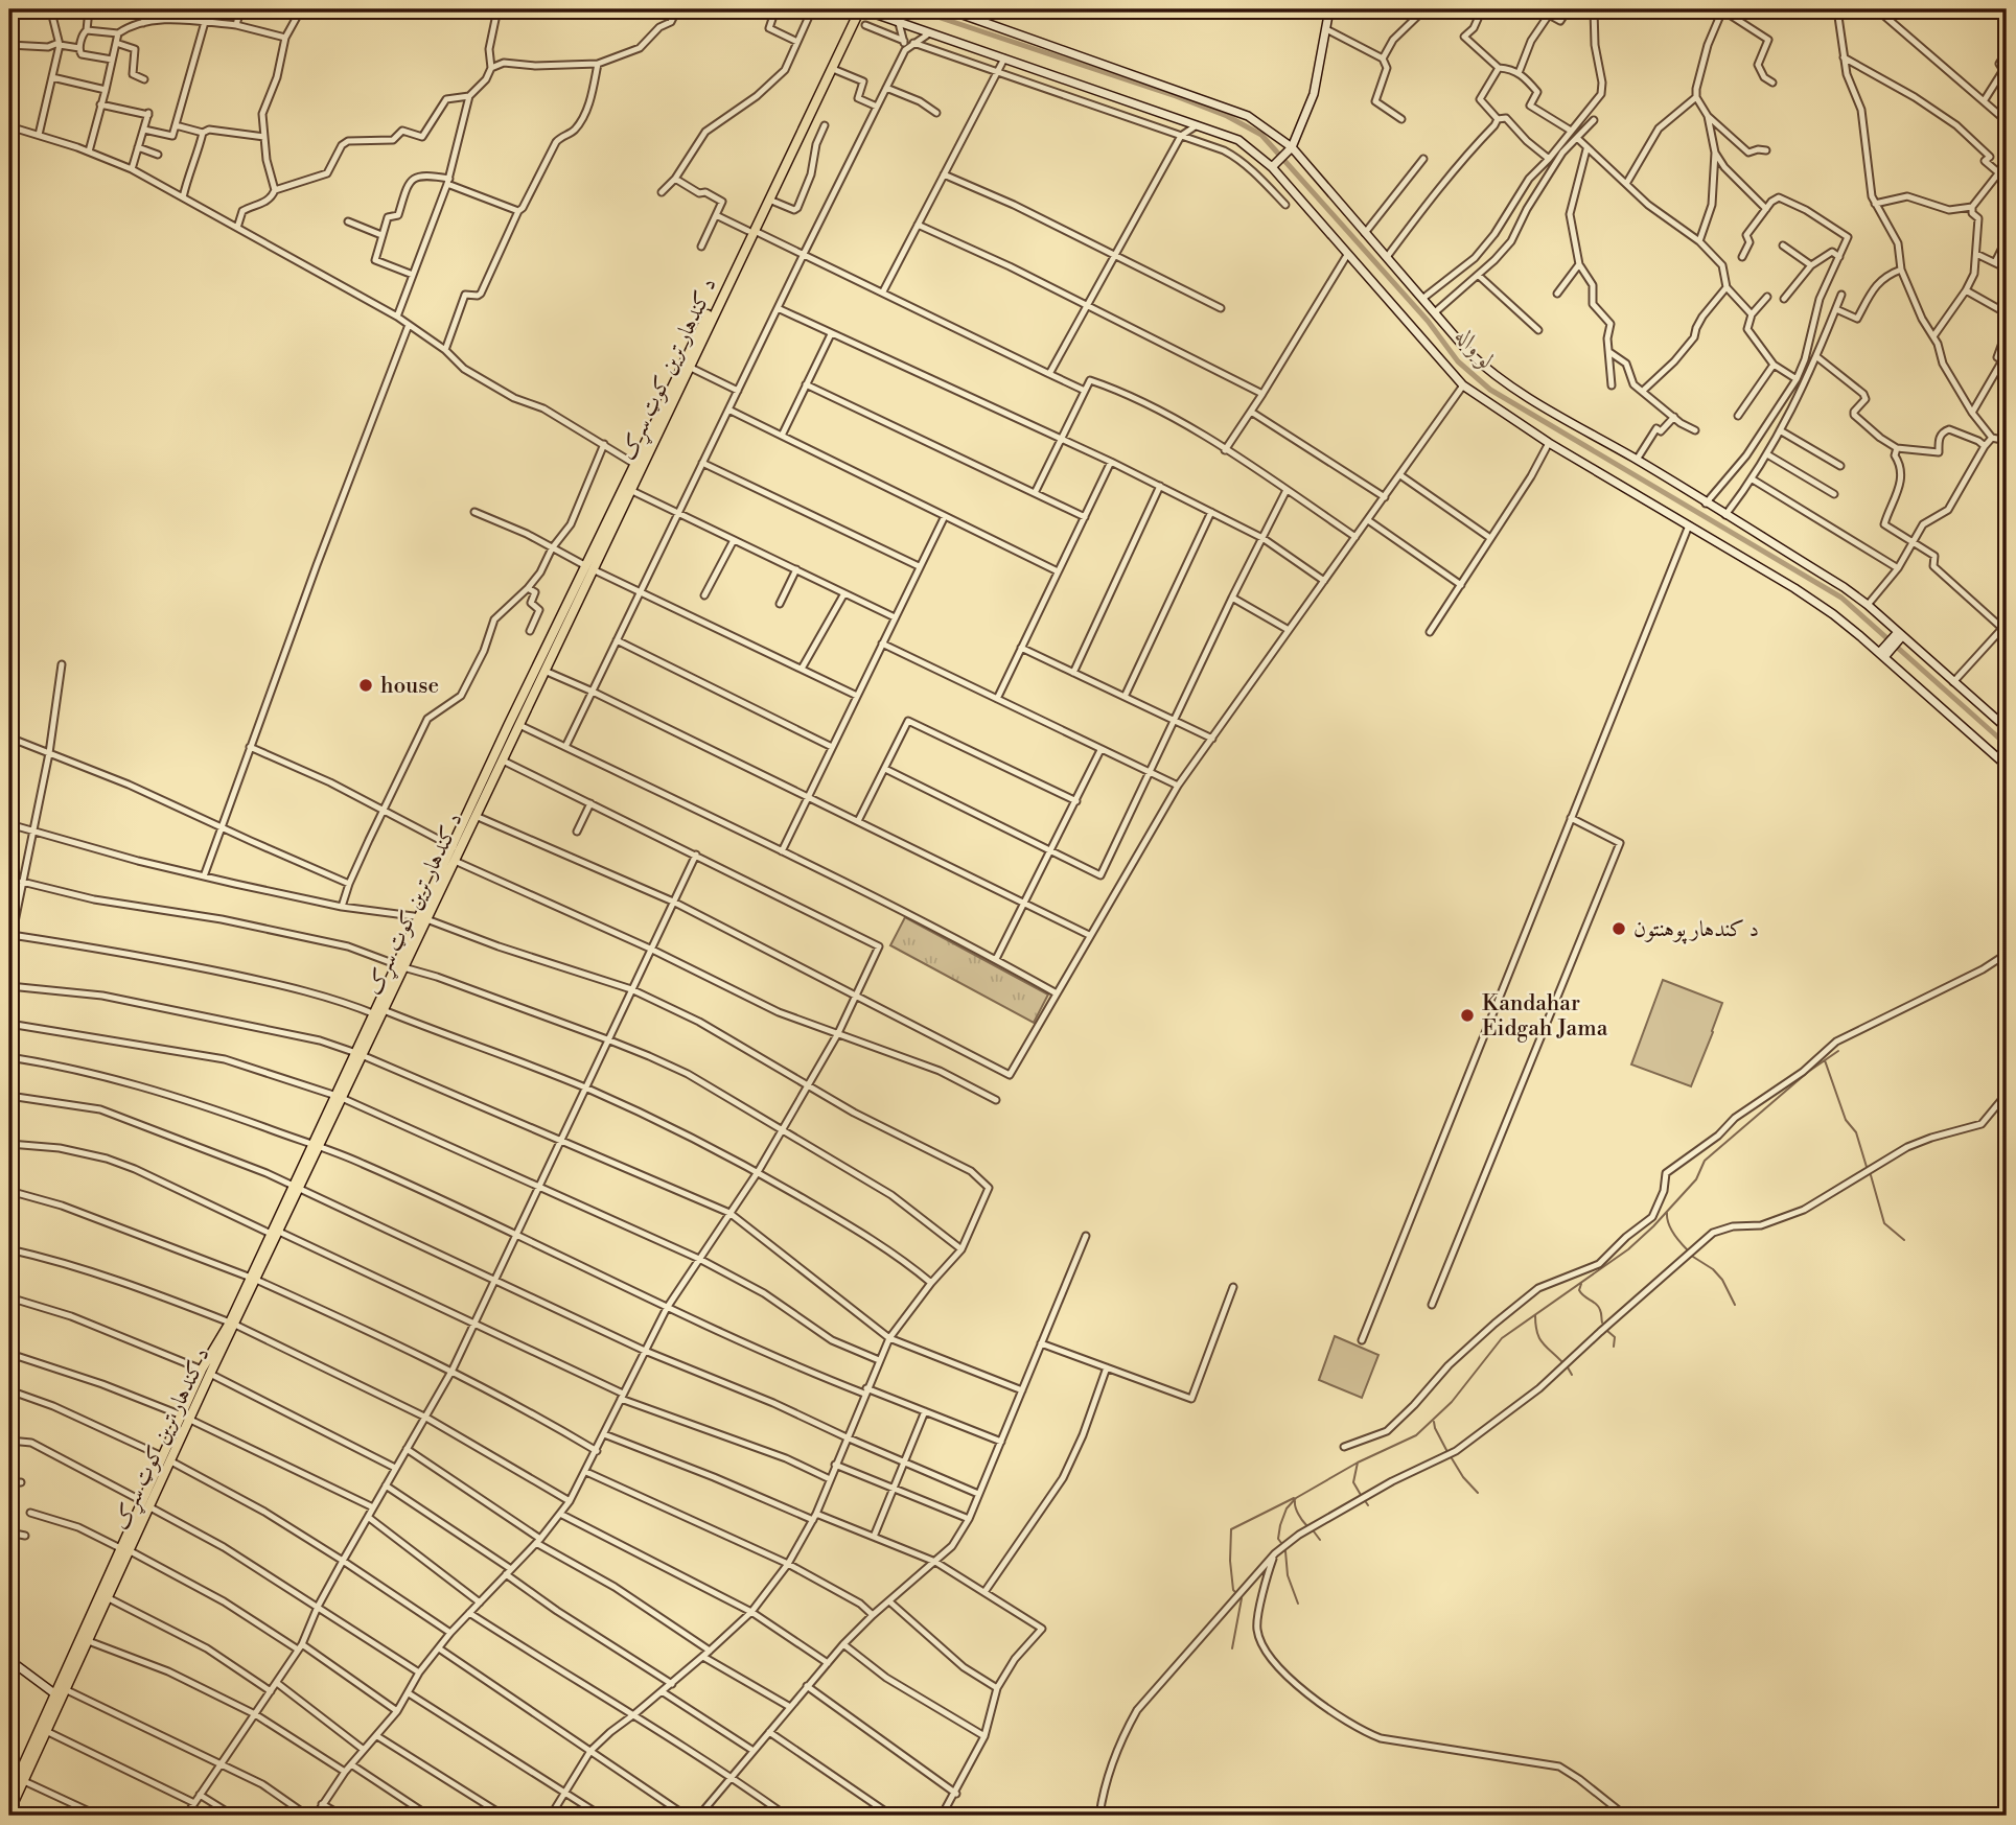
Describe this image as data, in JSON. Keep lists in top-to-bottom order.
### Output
{
  "streets": {
    "main road": ["د کندهار ترين کوټ سړک"]
  },
  "water": ["لو واله"],
  "places": ["house", "د کندهار پوهنتون", "Kandahar Eidgah Jama"]
}
